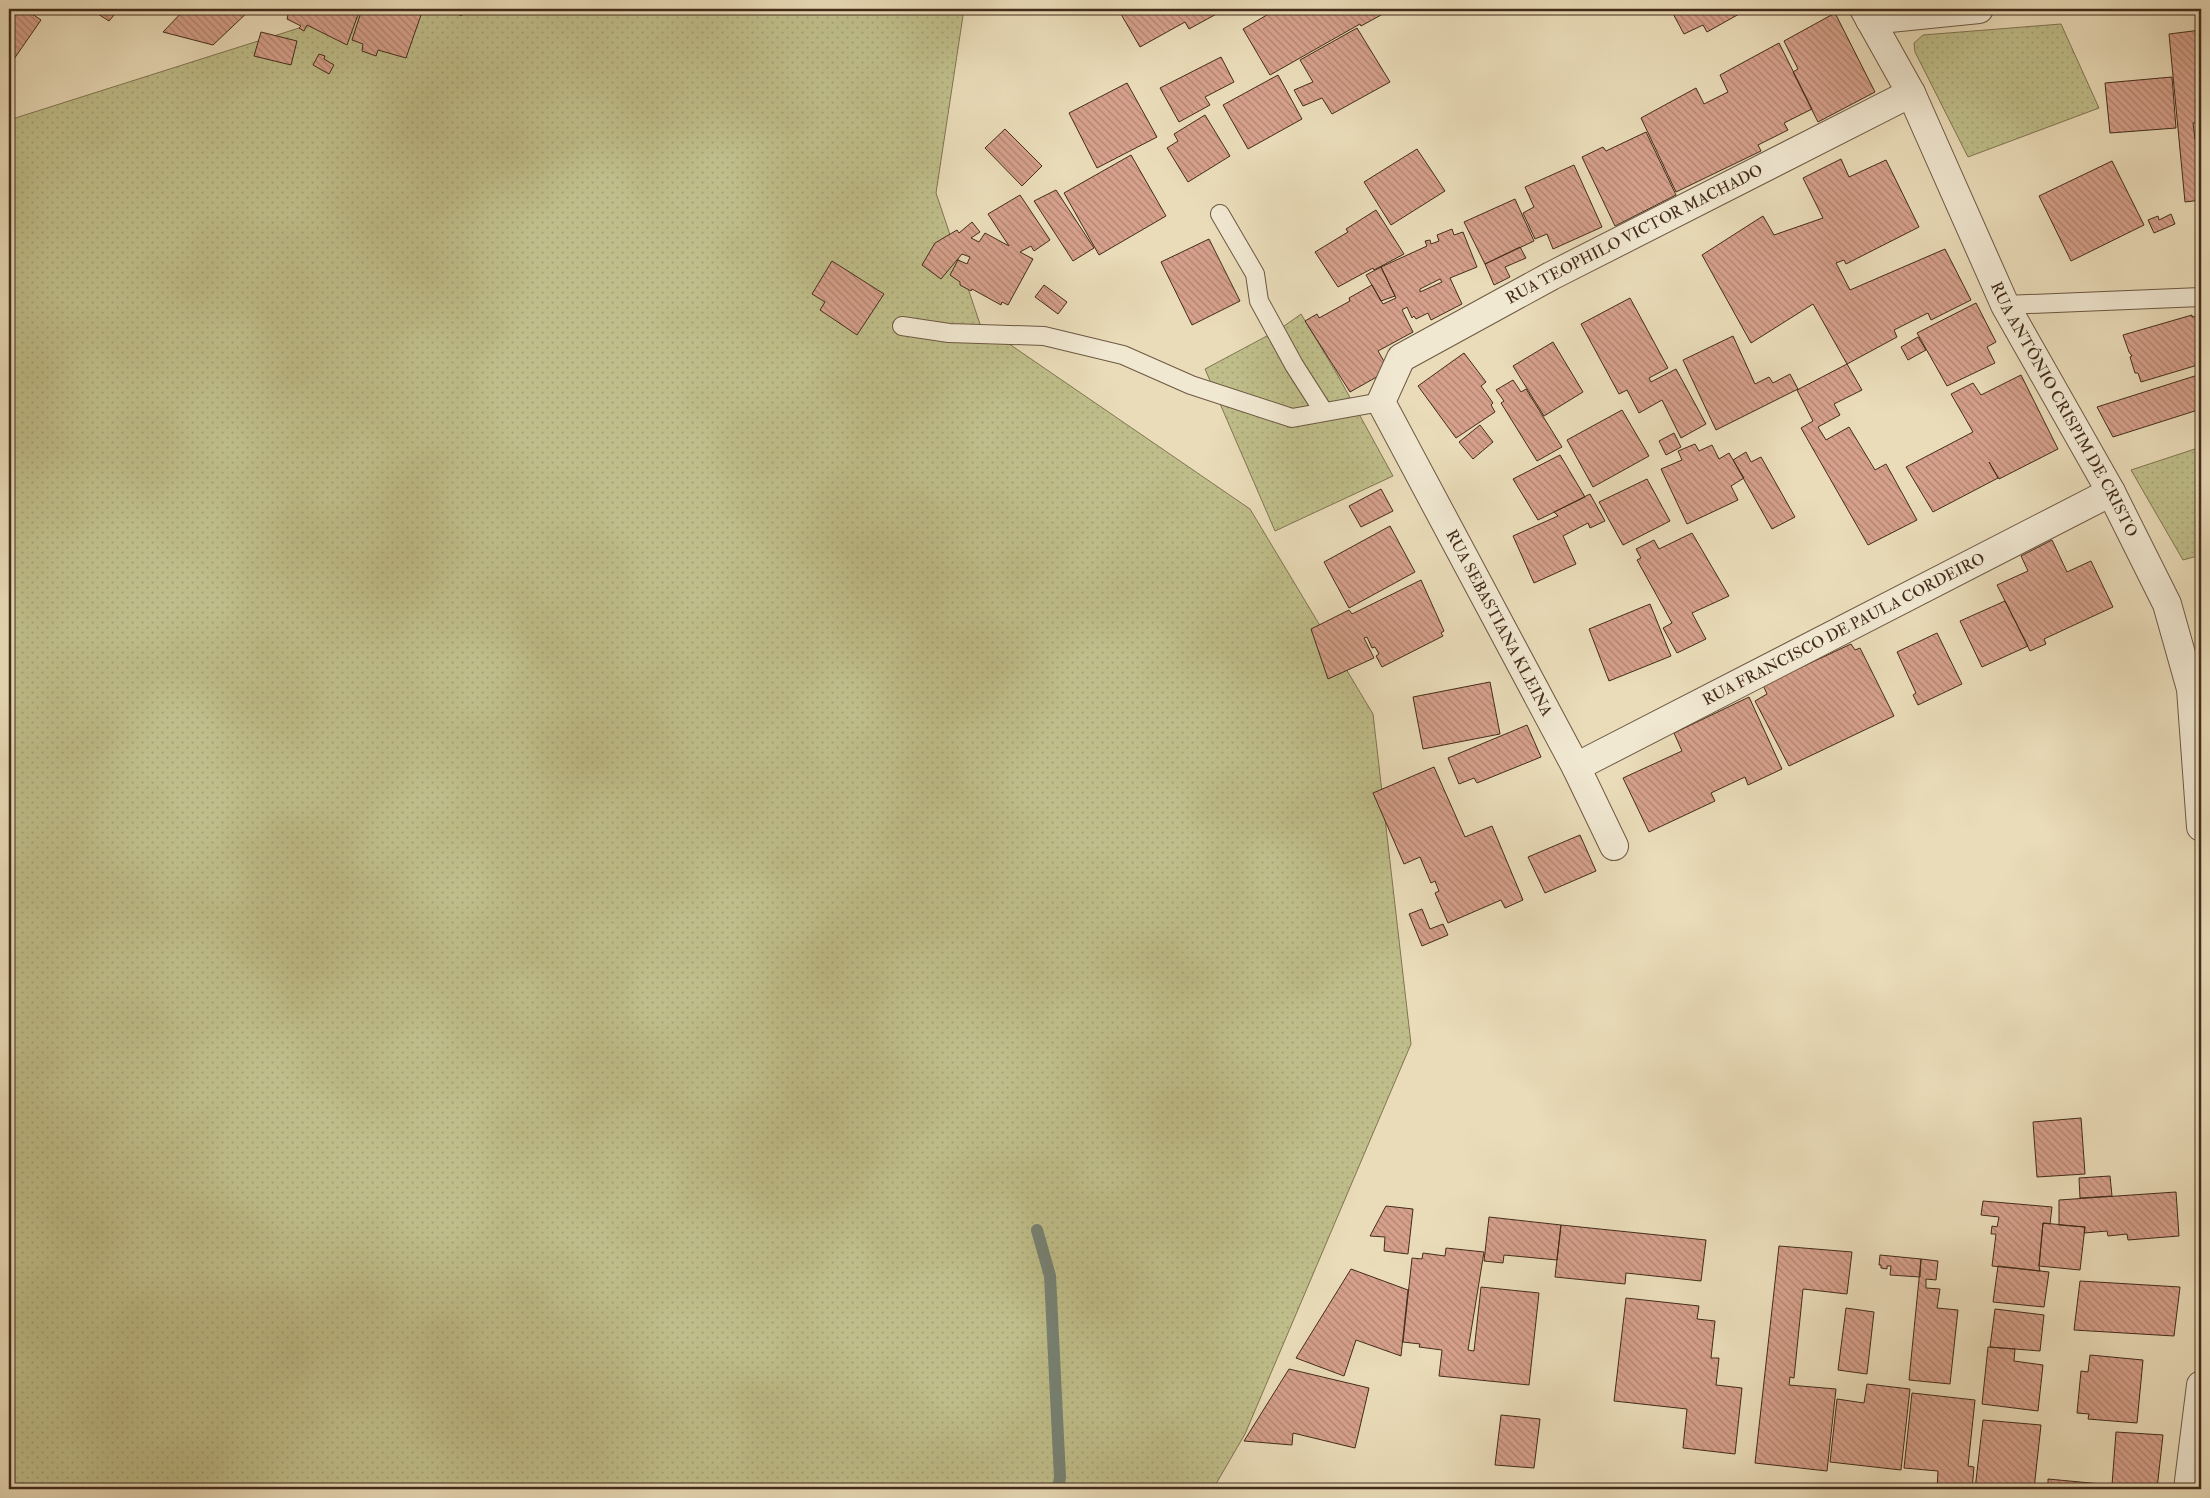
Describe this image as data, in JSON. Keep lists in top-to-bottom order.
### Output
{
  "streets": {
    "street": [
      "RUA TEOPHILO VICTOR MACHADO",
      "RUA ANTÔNIO CRISPIM DE CRISTO",
      "RUA SEBASTIANA KLEINA",
      "RUA FRANCISCO DE PAULA CORDEIRO"
    ]
  },
  "crossings": [
    ["RUA TEOPHILO VICTOR MACHADO", "RUA ANTÔNIO CRISPIM DE CRISTO"],
    ["RUA TEOPHILO VICTOR MACHADO", "RUA SEBASTIANA KLEINA"],
    ["RUA ANTÔNIO CRISPIM DE CRISTO", "RUA FRANCISCO DE PAULA CORDEIRO"],
    ["RUA SEBASTIANA KLEINA", "RUA FRANCISCO DE PAULA CORDEIRO"]
  ]
}
